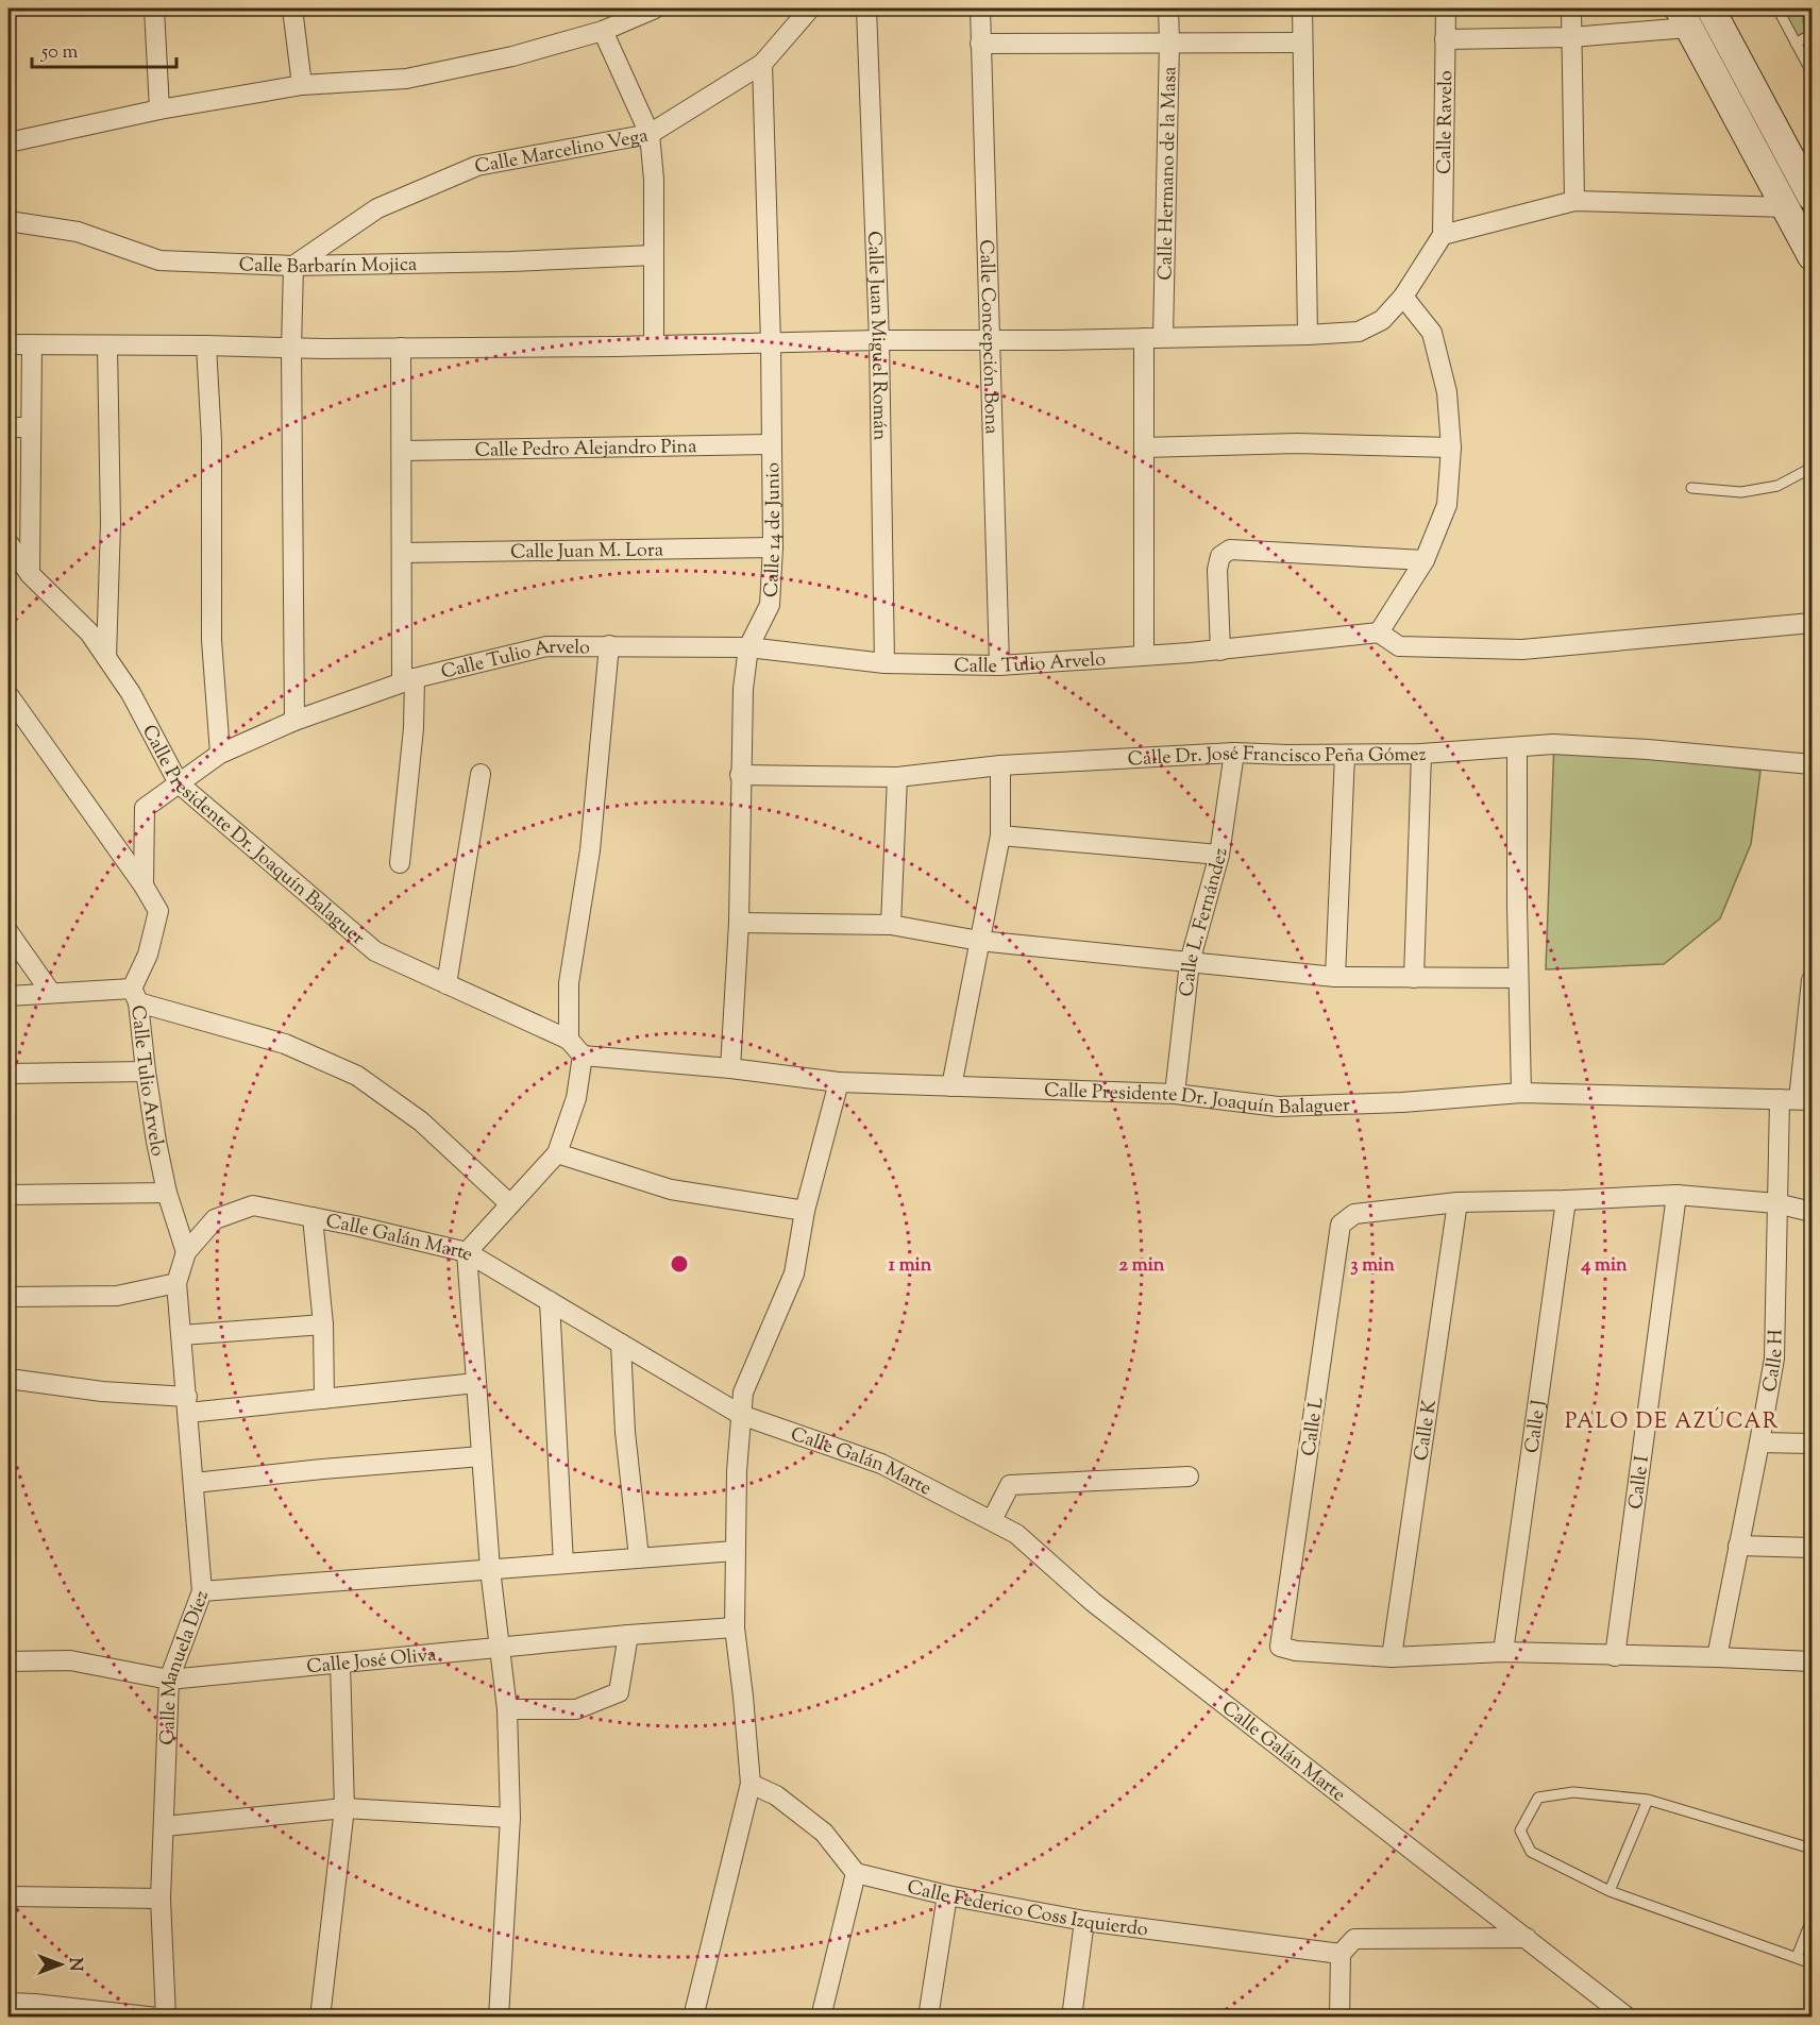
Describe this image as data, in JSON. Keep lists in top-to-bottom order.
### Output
{
  "streets": {
    "street": [
      "Calle Ravelo",
      "Calle Marcelino Vega",
      "Calle Hermano de la Masa",
      "Calle Barbarín Mojica",
      "Calle Juan Miguel Román",
      "Calle Concepción Bona",
      "Calle Pedro Alejandro Pina",
      "Calle 14 de Junio",
      "Calle Juan M. Lora",
      "Calle Tulio Arvelo",
      "Calle Dr. José Francisco Peña Gómez",
      "Calle Presidente Dr. Joaquín Balaguer",
      "Calle L. Fernández",
      "Calle Galán Marte",
      "Calle H",
      "Calle L",
      "Calle J",
      "Calle K",
      "Calle I",
      "Calle José Oliva",
      "Calle Manuela Díez",
      "Calle Federico Coss Izquierdo"
    ]
  },
  "crossings": [
    ["Calle Marcelino Vega", "Calle Barbarín Mojica"],
    ["Calle Marcelino Vega", "Calle 14 de Junio"],
    ["Calle Juan Miguel Román", "Calle Tulio Arvelo"],
    ["Calle Concepción Bona", "Calle Tulio Arvelo"],
    ["Calle Pedro Alejandro Pina", "Calle 14 de Junio"],
    ["Calle 14 de Junio", "Calle Juan M. Lora"],
    ["Calle 14 de Junio", "Calle Tulio Arvelo"],
    ["Calle 14 de Junio", "Calle Dr. José Francisco Peña Gómez"],
    ["Calle 14 de Junio", "Calle Presidente Dr. Joaquín Balaguer"],
    ["Calle Tulio Arvelo", "Calle Presidente Dr. Joaquín Balaguer"],
    ["Calle Tulio Arvelo", "Calle Galán Marte"],
    ["Calle Dr. José Francisco Peña Gómez", "Calle L. Fernández"],
    ["Calle Presidente Dr. Joaquín Balaguer", "Calle L. Fernández"],
    ["Calle Presidente Dr. Joaquín Balaguer", "Calle H"],
    ["Calle Galán Marte", "Calle Manuela Díez"],
    ["Calle L", "Calle K"],
    ["Calle José Oliva", "Calle Manuela Díez"]
  ],
  "districts": ["PALO DE AZÚCAR"],
  "scale_bar": "50 m",
  "north": "right",
  "rings": [
    "1 min",
    "2 min",
    "3 min",
    "4 min"
  ]
}
